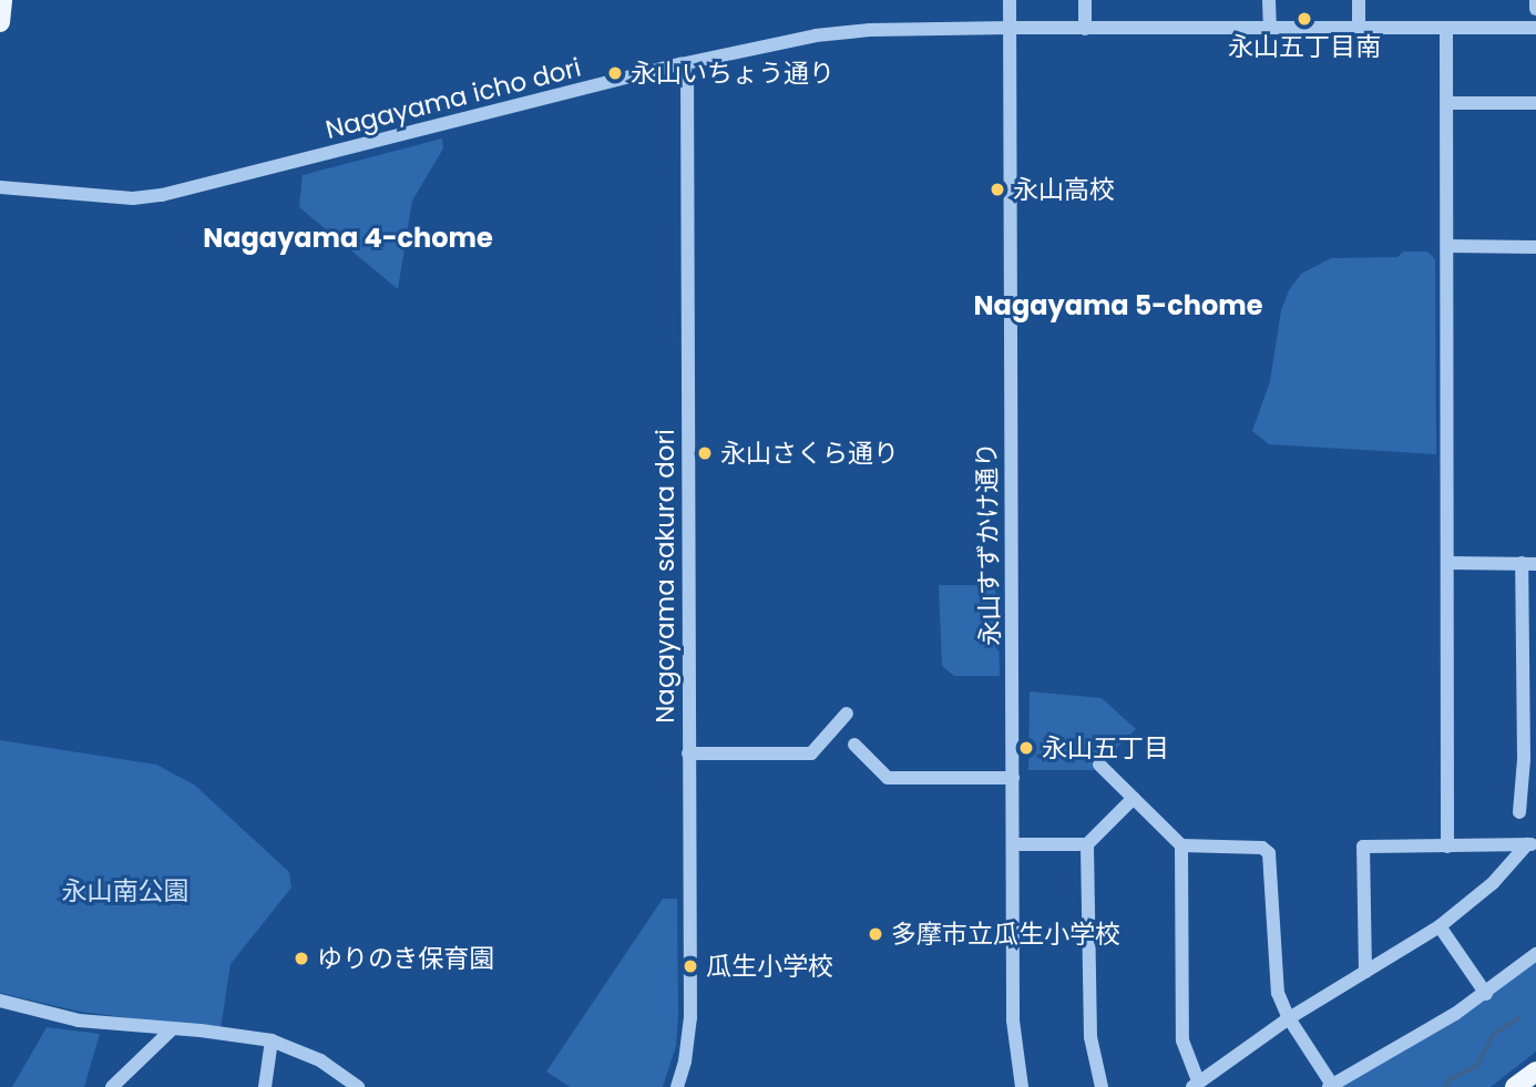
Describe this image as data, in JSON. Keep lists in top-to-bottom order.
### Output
{
  "streets": {
    "street": ["Nagayama icho dori", "永山すずかけ通り", "Nagayama sakura dori"]
  },
  "crossings": [
    ["Nagayama icho dori", "永山すずかけ通り"],
    ["Nagayama icho dori", "Nagayama sakura dori"]
  ],
  "districts": ["Nagayama 4-chome", "Nagayama 5-chome"],
  "parks": ["永山南公園"],
  "places": [
    "永山五丁目南",
    "永山いちょう通り",
    "永山高校",
    "永山さくら通り",
    "永山五丁目",
    "多摩市立瓜生小学校",
    "ゆりのき保育園",
    "瓜生小学校"
  ]
}
